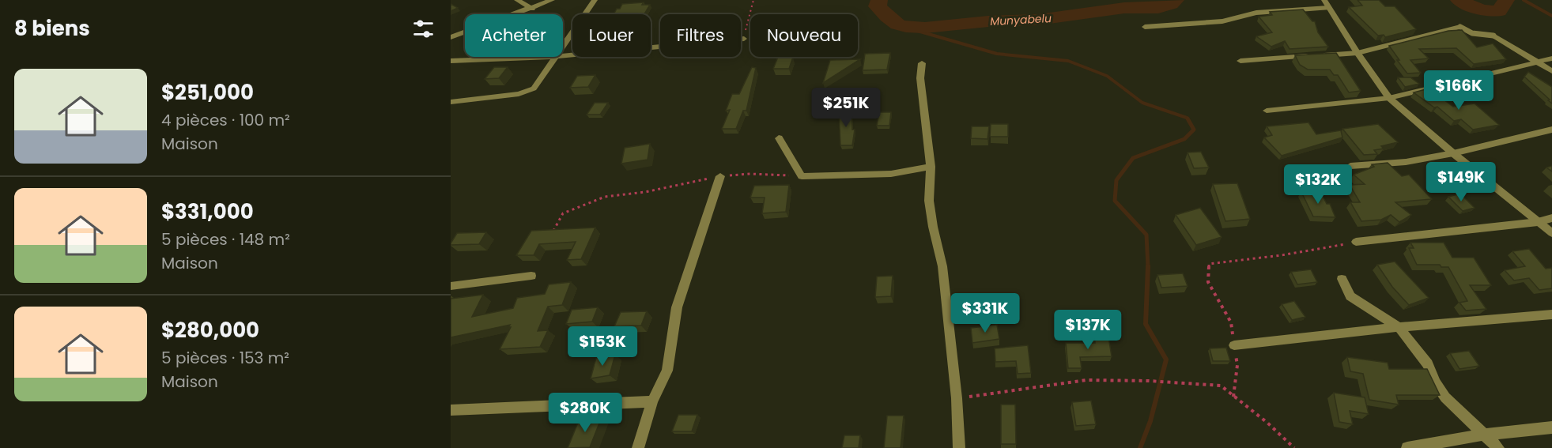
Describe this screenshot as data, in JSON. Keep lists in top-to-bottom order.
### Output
{
  "water": ["Munyabelu"],
  "page": {
    "heading": "8 biens",
    "chip": [
      "Acheter",
      "Louer",
      "Filtres",
      "Nouveau"
    ],
    "list": [
      {
        "name": "$251,000",
        "note": "4 pièces · 100 m² · Maison"
      },
      {
        "name": "$331,000",
        "note": "5 pièces · 148 m² · Maison"
      },
      {
        "name": "$280,000",
        "note": "5 pièces · 153 m² · Maison"
      }
    ],
    "price": [
      "$166K",
      "$251K",
      "$149K",
      "$132K",
      "$331K",
      "$137K",
      "$153K",
      "$280K"
    ]
  }
}
